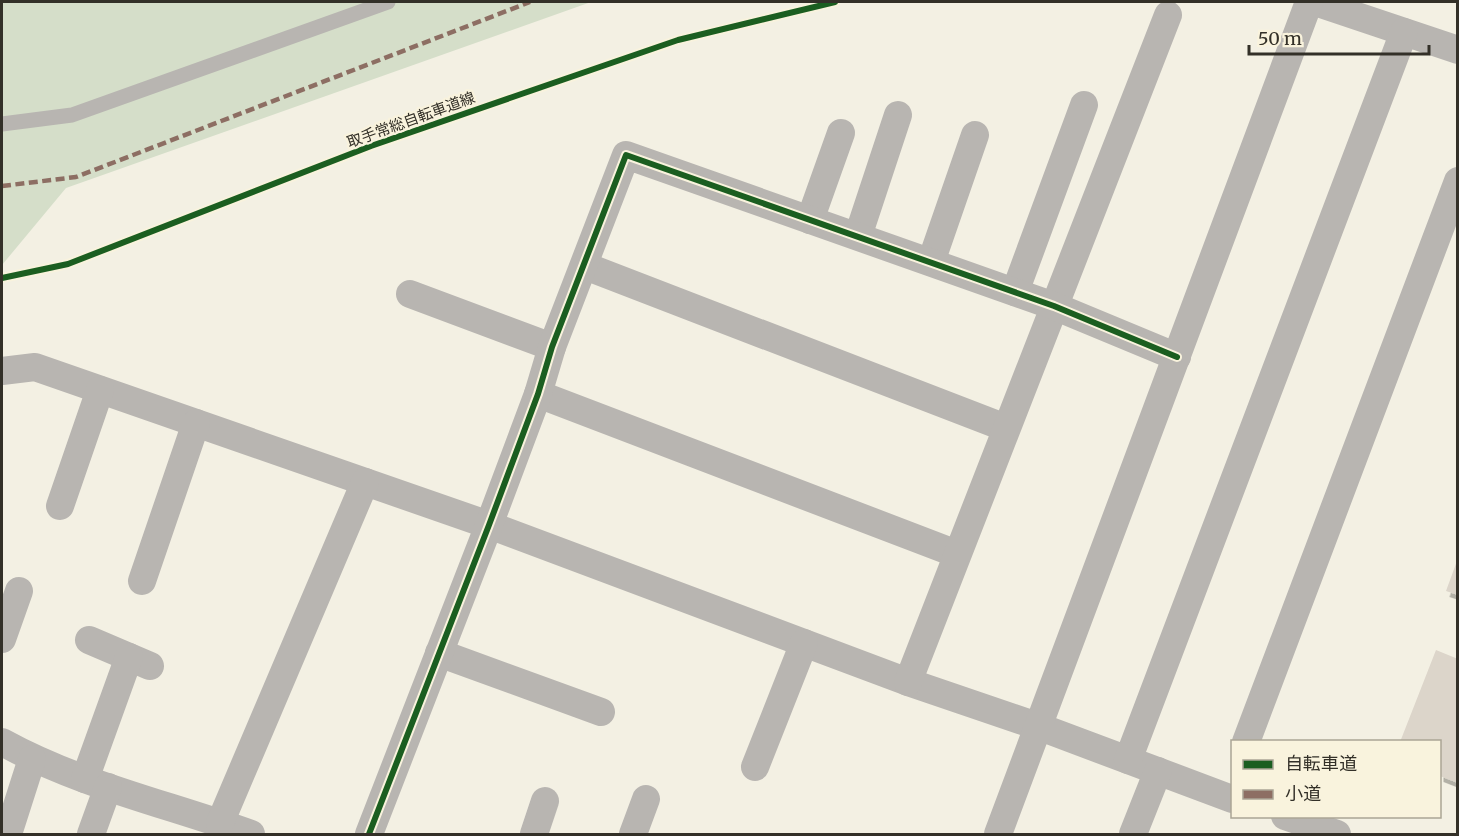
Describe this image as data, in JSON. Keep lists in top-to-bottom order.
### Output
{
  "streets": {
    "cycle path": ["取手常総自転車道線"]
  },
  "legend": ["自転車道", "小道"],
  "scale_bar": "50 m"
}
